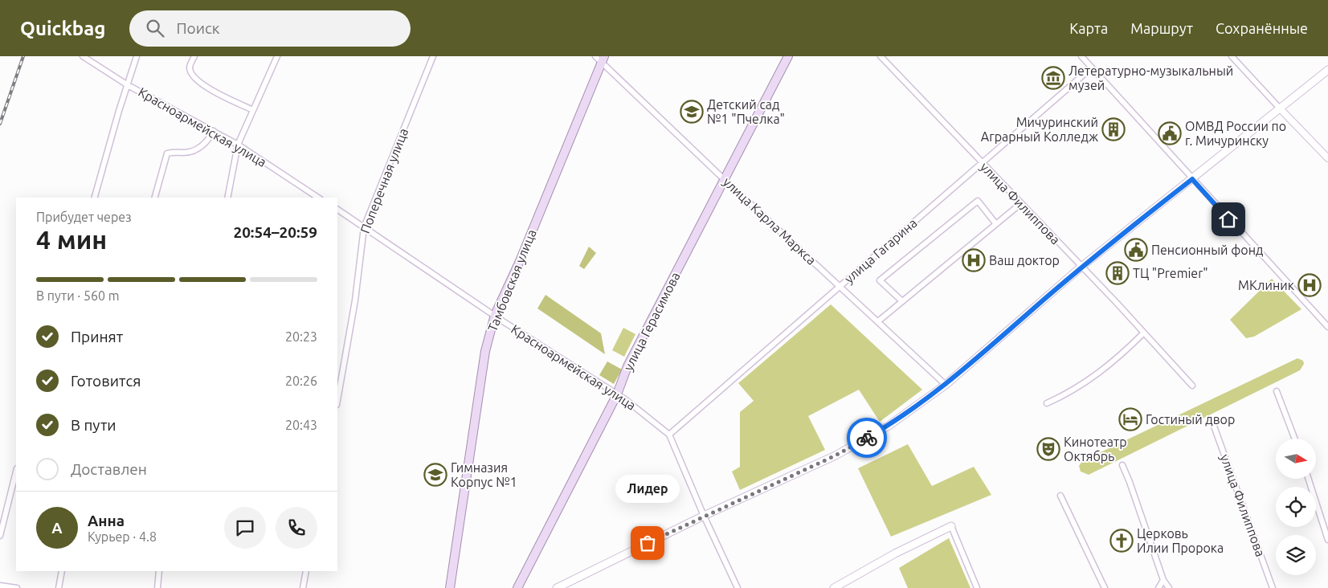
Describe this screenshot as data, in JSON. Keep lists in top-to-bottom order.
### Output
{
  "streets": {
    "main road": ["Тамбовская улица", "улица Герасимова"],
    "street": [
      "Красноармейская улица",
      "Поперечная улица",
      "улица Филиппова",
      "улица Карла Маркса",
      "улица Гагарина"
    ]
  },
  "crossings": [
    ["Красноармейская улица", "Поперечная улица"],
    ["Красноармейская улица", "улица Гагарина"],
    ["Красноармейская улица", "Тамбовская улица"],
    ["Красноармейская улица", "улица Герасимова"],
    ["улица Филиппова", "улица Гагарина"],
    ["улица Карла Маркса", "улица Гагарина"],
    ["улица Карла Маркса", "Тамбовская улица"],
    ["улица Карла Маркса", "улица Герасимова"]
  ],
  "places": {
    "museum": ["Летературно-музыкальный музей"],
    "school or university": ["Детский сад №1 \"Пчелка\"", "Гимназия Корпус №1"],
    "building": ["Мичуринский Аграрный Колледж", "ТЦ \"Premier\""],
    "public building": ["ОМВД России по г. Мичуринску", "Пенсионный фонд"],
    "hospital": ["Ваш доктор", "МКлиник"],
    "hotel": ["Гостиный двор"],
    "theatre": ["Кинотеатр Октябрь"],
    "church": ["Церковь Илии Пророка"],
    "other": ["Лидер"]
  },
  "north": "right",
  "page": {
    "header": "Quickbag",
    "search": "Поиск",
    "nav": ["Карта", "Маршрут", "Сохранённые"],
    "heading": ["4 мин", "Прибудет через", "20:54–20:59"],
    "panel": ["Анна", "Курьер · 4.8"],
    "bar": "В пути · 560 m",
    "list": [
      ["Принят", "20:23"],
      ["Готовится", "20:26"],
      ["В пути", "20:43"],
      "Доставлен"
    ],
    "bubble": "Лидер",
    "round": "А"
  }
}
